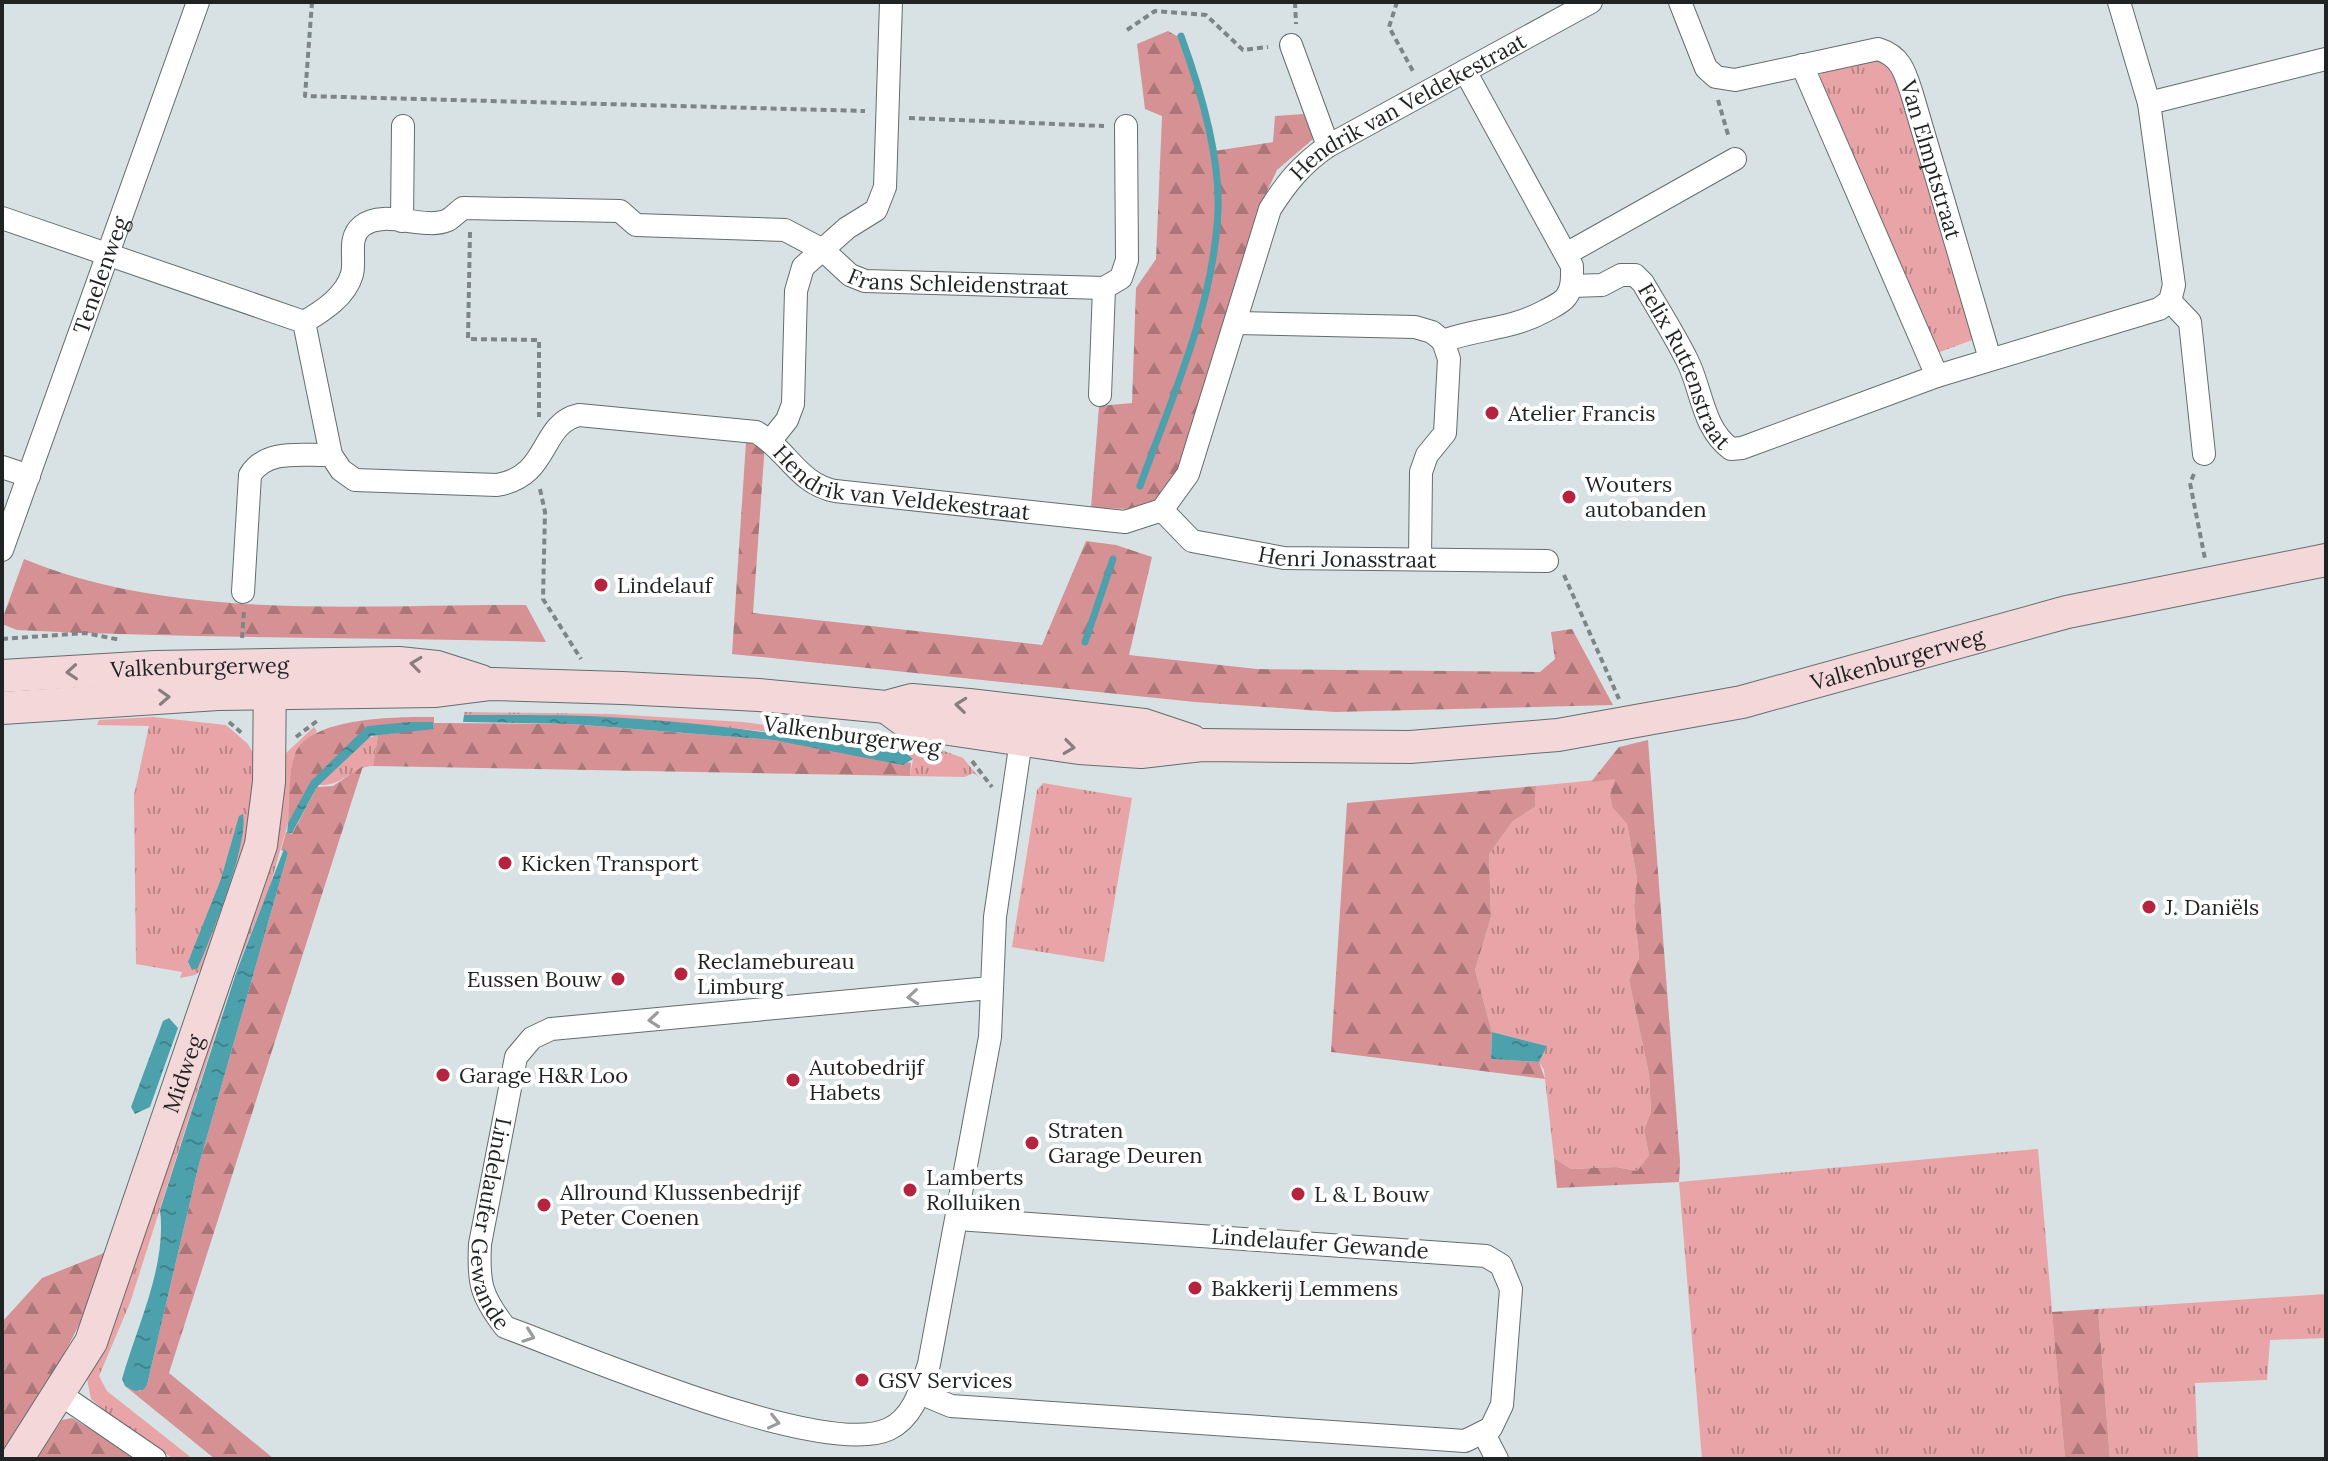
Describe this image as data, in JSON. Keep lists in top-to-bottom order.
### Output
{
  "streets": {
    "main road": ["Valkenburgerweg", "Midweg"],
    "street": [
      "Hendrik van Veldekestraat",
      "Van Elmptstraat",
      "Tenelenweg",
      "Frans Schleidenstraat",
      "Felix Ruttenstraat",
      "Henri Jonasstraat",
      "Lindelaufer Gewande"
    ]
  },
  "crossings": [
    ["Hendrik van Veldekestraat", "Henri Jonasstraat"],
    ["Valkenburgerweg", "Midweg"],
    ["Valkenburgerweg", "Lindelaufer Gewande"]
  ],
  "places": [
    "Atelier Francis",
    "Wouters autobanden",
    "Lindelauf",
    "Kicken Transport",
    "J. Daniëls",
    "Reclamebureau Limburg",
    "Eussen Bouw",
    "Garage H&R Loo",
    "Autobedrijf Habets",
    "Straten Garage Deuren",
    "Lamberts Rolluiken",
    "L & L Bouw",
    "Allround Klussenbedrijf Peter Coenen",
    "Bakkerij Lemmens",
    "GSV Services"
  ]
}
